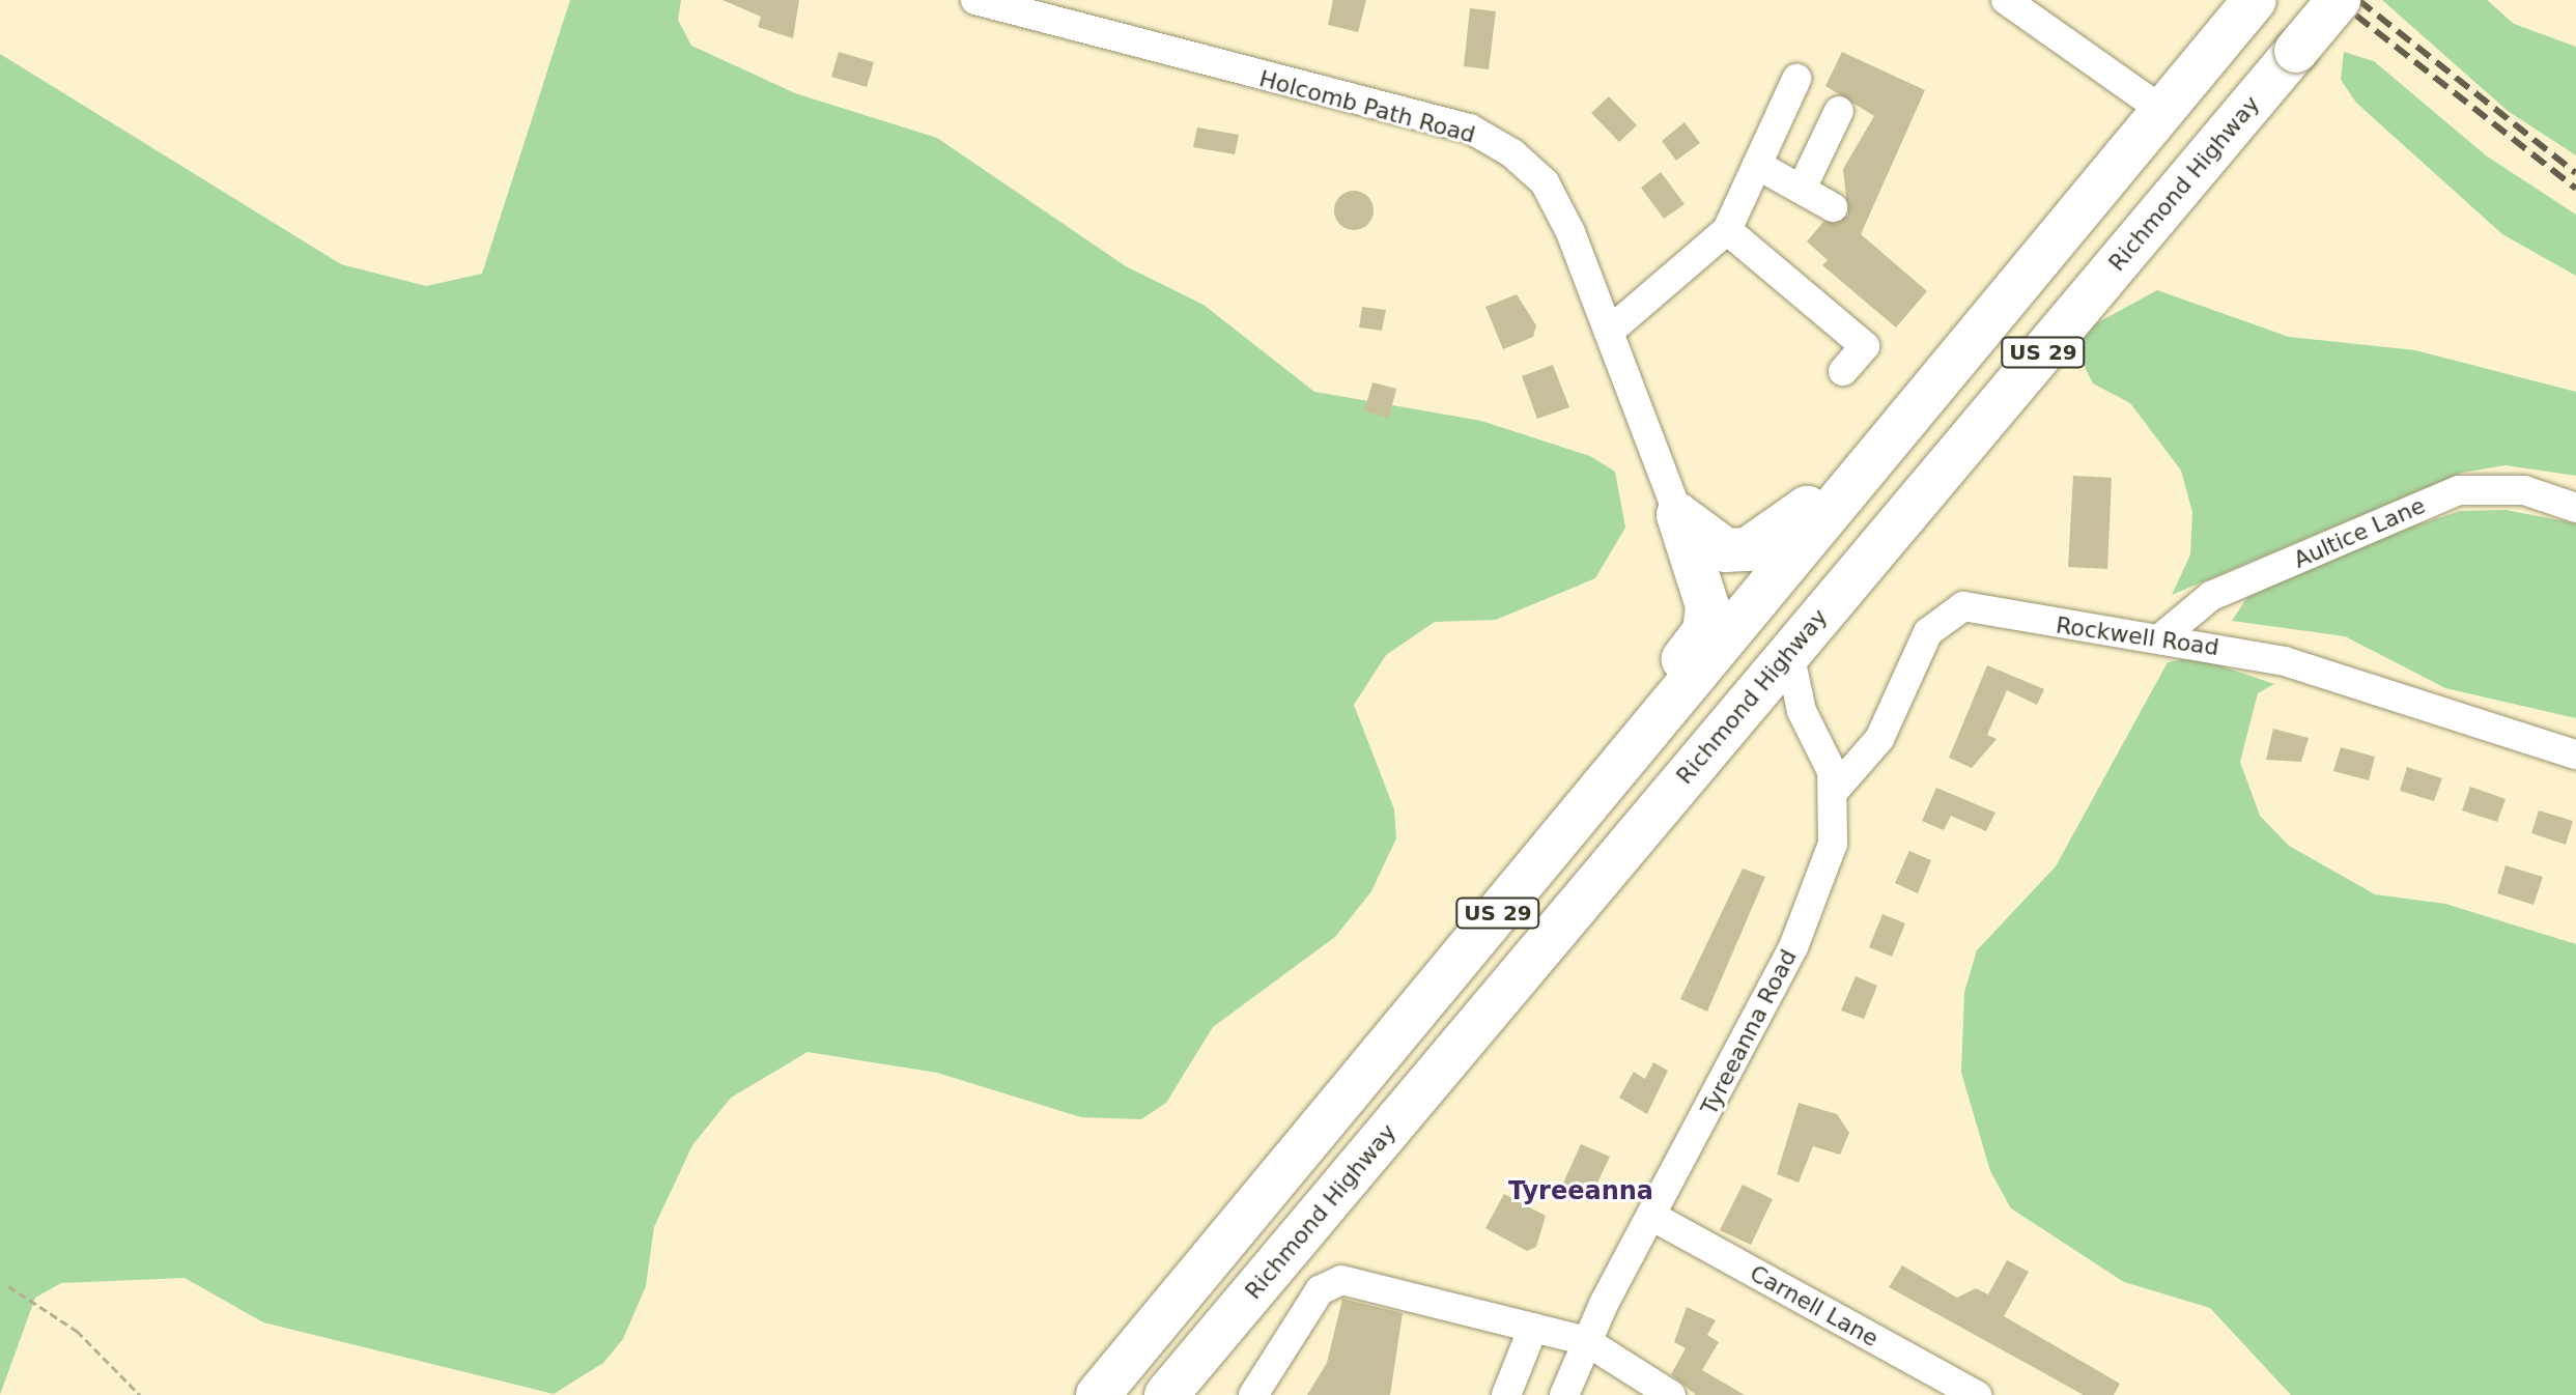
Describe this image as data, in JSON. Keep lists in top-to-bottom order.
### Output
{
  "streets": {
    "highway": ["Richmond Highway", "US 29"],
    "street": [
      "Holcomb Path Road",
      "Aultice Lane",
      "Rockwell Road",
      "Tyreeanna Road",
      "Carnell Lane"
    ]
  },
  "crossings": [
    ["Richmond Highway", "Tyreeanna Road"],
    ["Aultice Lane", "Rockwell Road"],
    ["Rockwell Road", "Tyreeanna Road"],
    ["Tyreeanna Road", "Carnell Lane"]
  ],
  "districts": ["Tyreeanna"]
}
